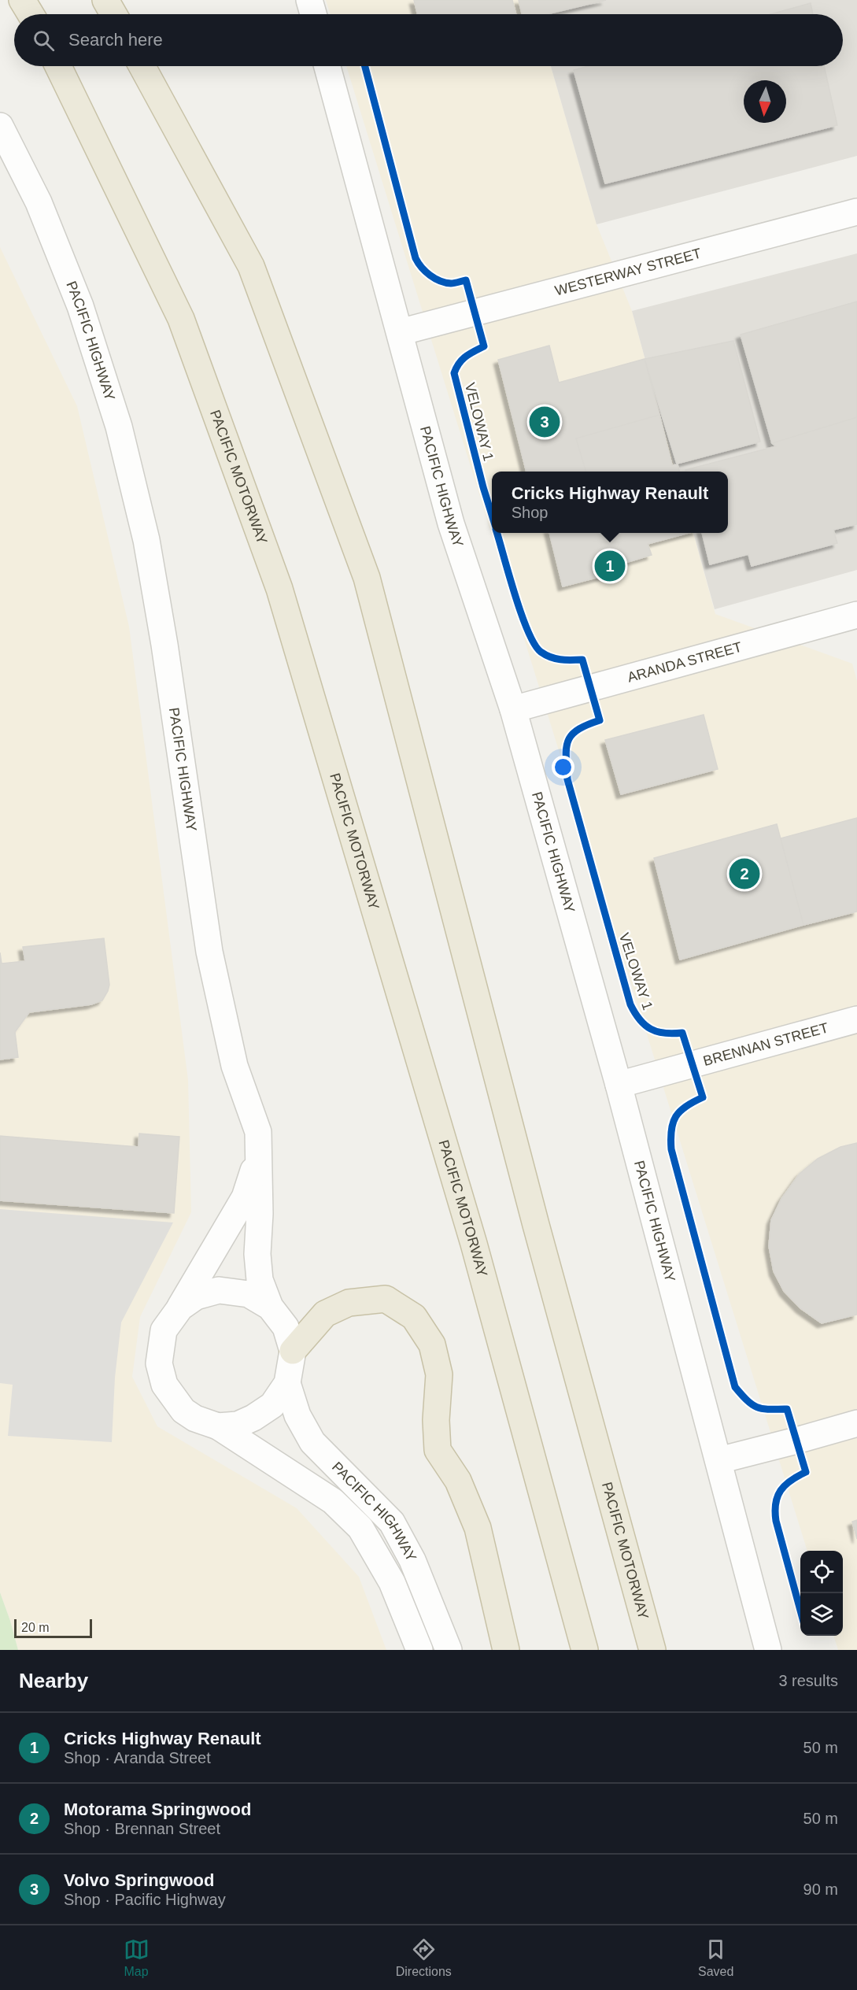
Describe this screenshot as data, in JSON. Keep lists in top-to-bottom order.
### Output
{
  "streets": {
    "highway": ["PACIFIC MOTORWAY"],
    "street": [
      "WESTERWAY STREET",
      "PACIFIC HIGHWAY",
      "ARANDA STREET",
      "BRENNAN STREET"
    ],
    "cycle path": ["VELOWAY 1"]
  },
  "crossings": [
    ["WESTERWAY STREET", "PACIFIC HIGHWAY"],
    ["PACIFIC HIGHWAY", "ARANDA STREET"],
    ["PACIFIC HIGHWAY", "BRENNAN STREET"]
  ],
  "scale_bar": "20 m",
  "north": "bottom",
  "page": {
    "search": "Search here",
    "pins": ["3", "1", "2"],
    "popup": ["Cricks Highway Renault", "Shop"],
    "scale": "20 m",
    "heading": ["Nearby", "3 results"],
    "list": [
      {
        "mark": "1",
        "name": "Cricks Highway Renault",
        "note": "Shop · Aranda Street",
        "value": "50 m"
      },
      {
        "mark": "2",
        "name": "Motorama Springwood",
        "note": "Shop · Brennan Street",
        "value": "50 m"
      },
      {
        "mark": "3",
        "name": "Volvo Springwood",
        "note": "Shop · Pacific Highway",
        "value": "90 m"
      }
    ],
    "nav": ["Map", "Directions", "Saved"]
  }
}
